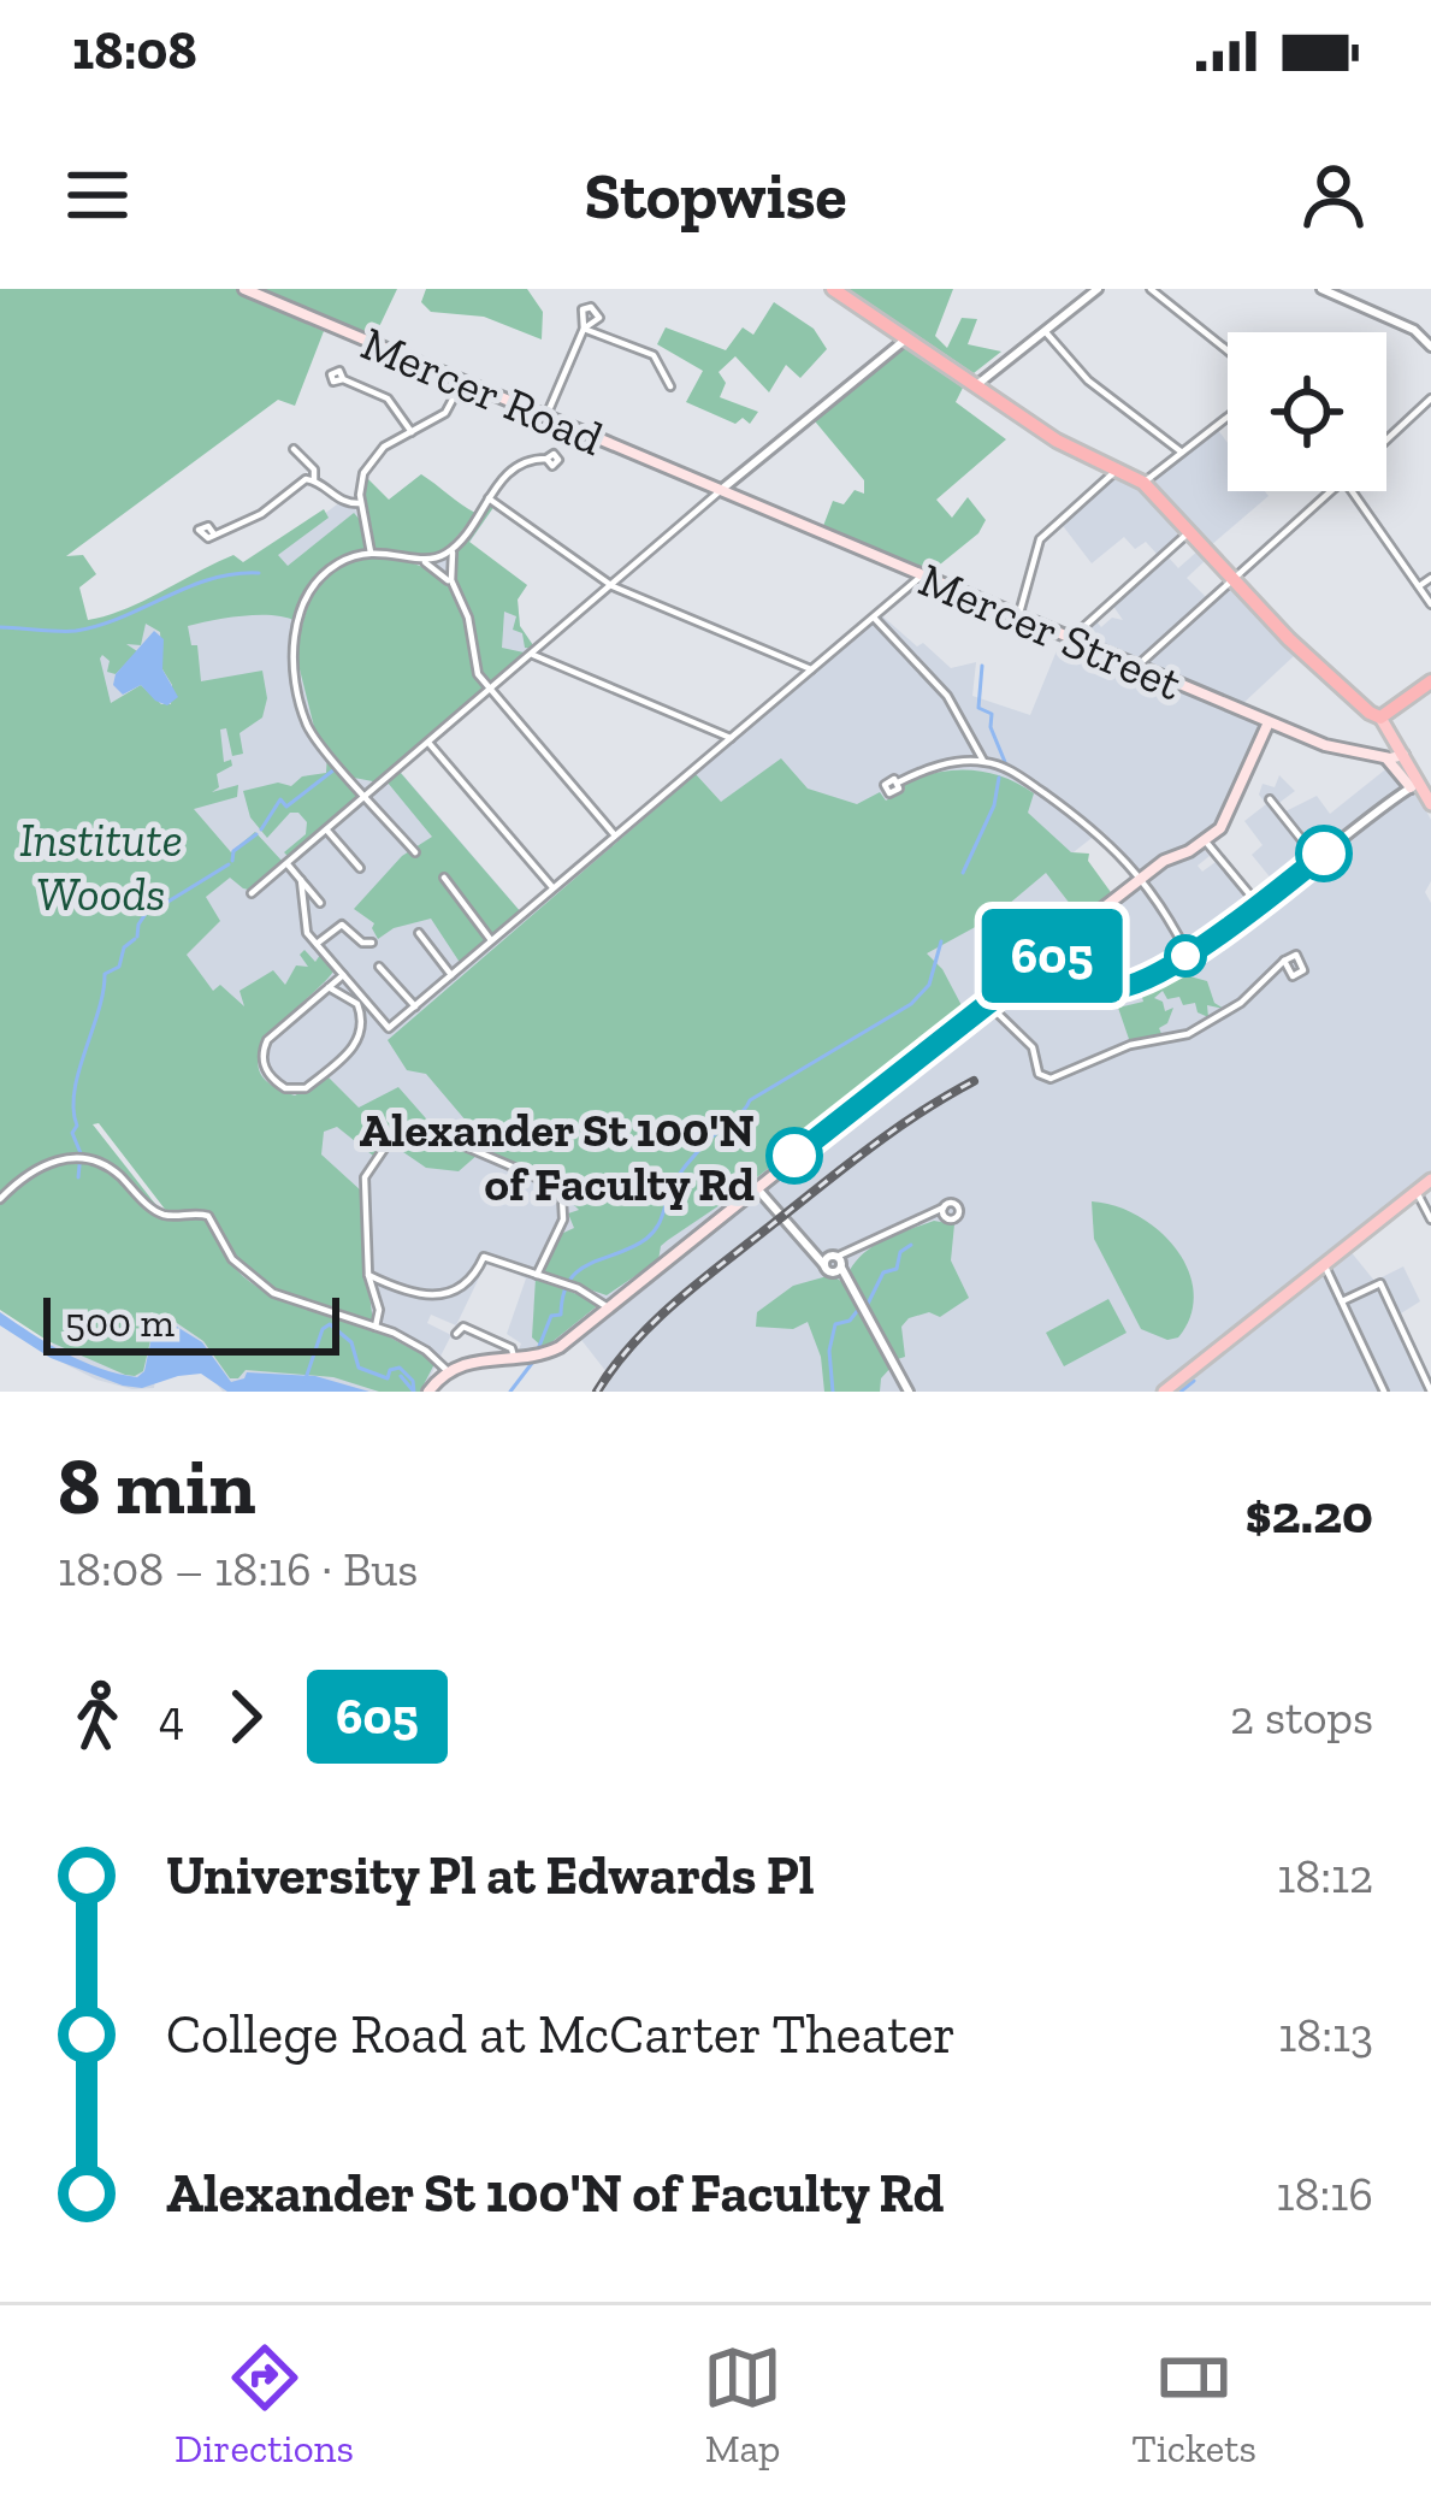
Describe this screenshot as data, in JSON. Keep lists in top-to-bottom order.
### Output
{
  "streets": {
    "main road": ["Mercer Road", "Mercer Street"]
  },
  "crossings": [
    ["Mercer Road", "Mercer Street"]
  ],
  "parks": ["Institute Woods"],
  "places": ["Alexander St 100'N of Faculty Rd"],
  "lines": ["bus line 605"],
  "scale_bar": "500 m",
  "page": {
    "status": "18:08",
    "header": "Stopwise",
    "on_map": "605",
    "scale": "500 m",
    "heading": ["8 min", "18:08 – 18:16 · Bus", "$2.20"],
    "legs": ["4", "605", "2 stops"],
    "list": [
      {
        "name": "University Pl at Edwards Pl",
        "value": "18:12"
      },
      {
        "name": "College Road at McCarter Theater",
        "value": "18:13"
      },
      {
        "name": "Alexander St 100'N of Faculty Rd",
        "value": "18:16"
      }
    ],
    "tabs": ["Directions", "Map", "Tickets"]
  }
}
